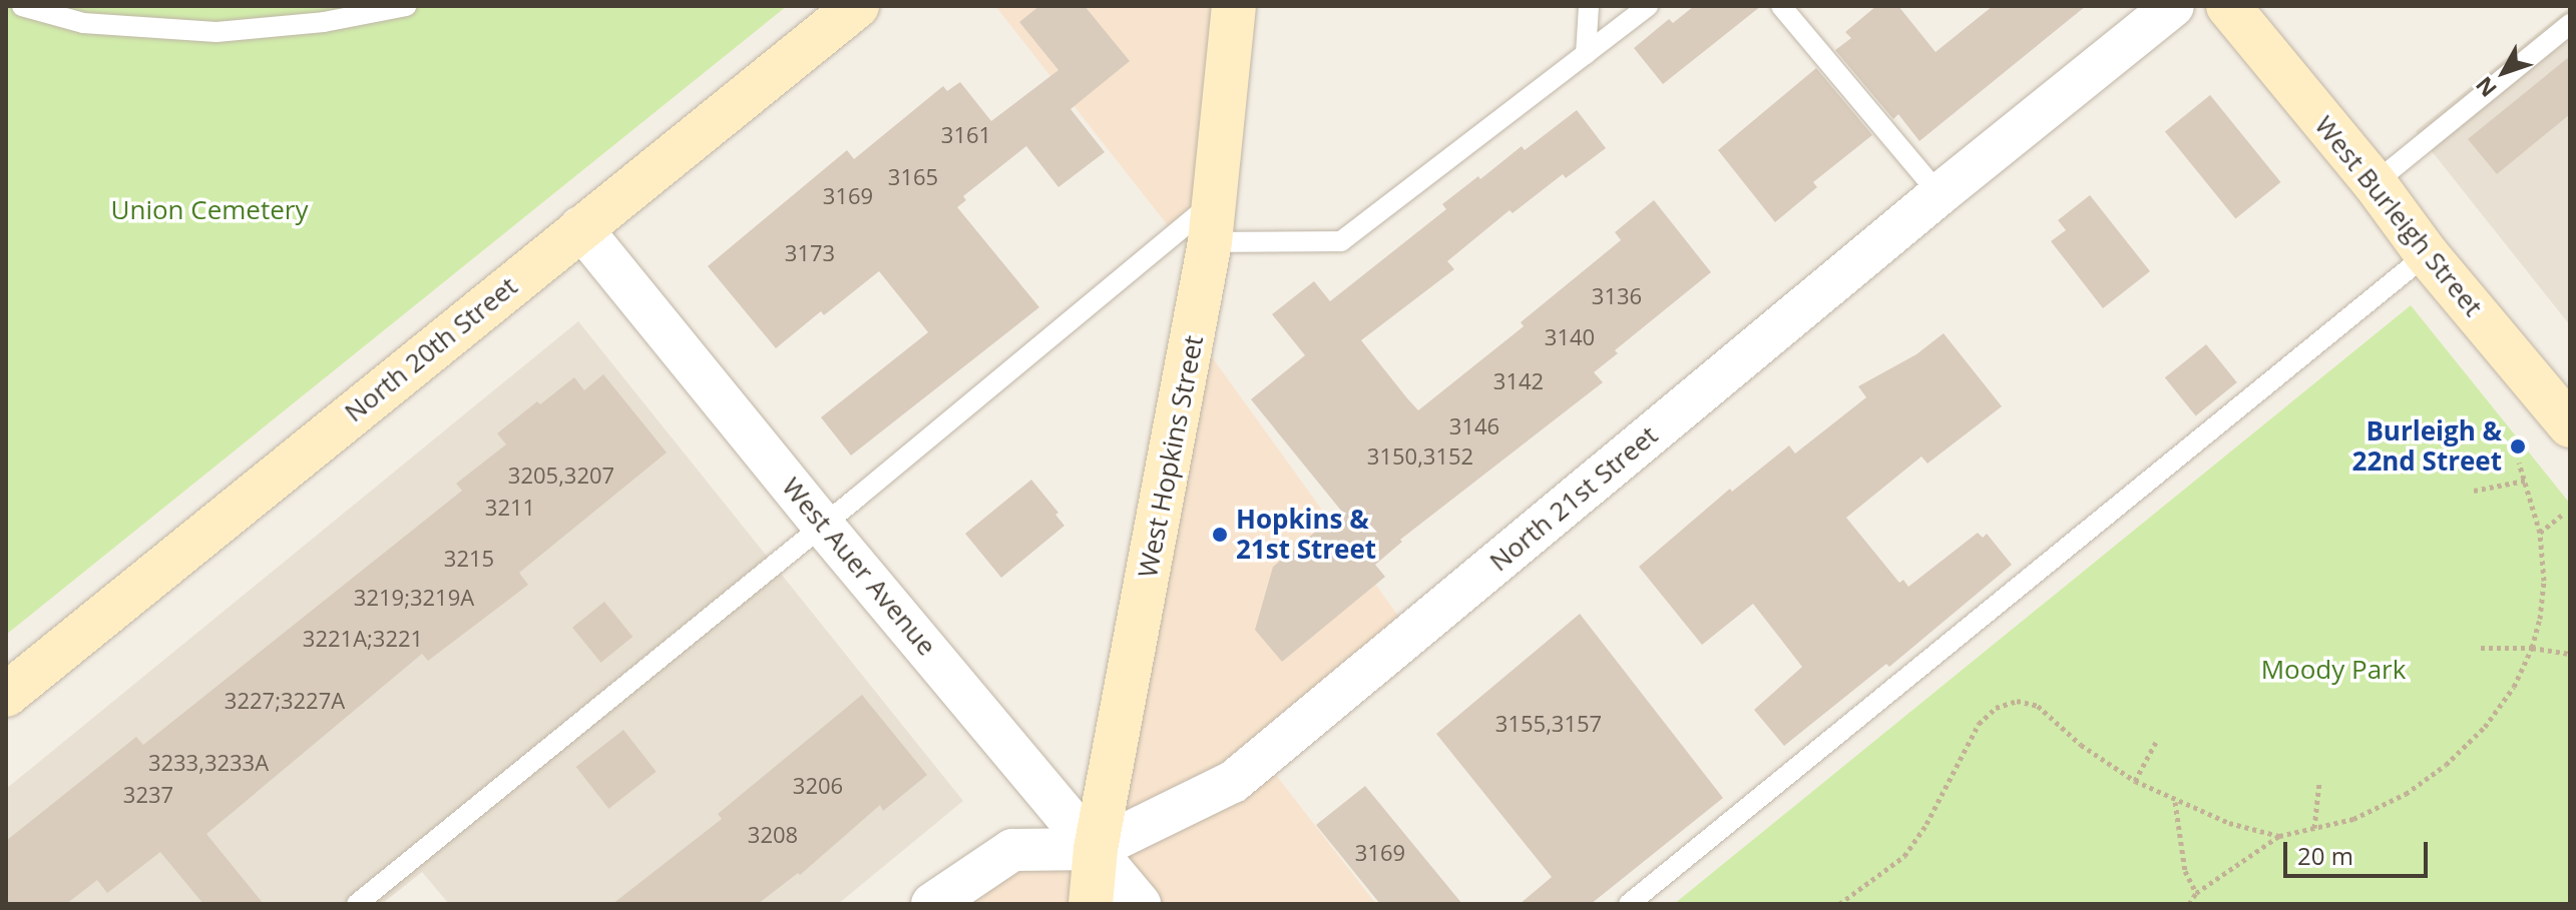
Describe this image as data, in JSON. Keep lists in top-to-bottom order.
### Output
{
  "streets": {
    "main road": ["West Burleigh Street", "North 20th Street", "West Hopkins Street"],
    "street": ["North 21st Street", "West Auer Avenue"]
  },
  "crossings": [
    ["North 20th Street", "West Auer Avenue"],
    ["West Hopkins Street", "North 21st Street"],
    ["West Hopkins Street", "West Auer Avenue"],
    ["North 21st Street", "West Auer Avenue"]
  ],
  "parks": ["Union Cemetery", "Moody Park"],
  "places": ["Burleigh & 22nd Street", "Hopkins & 21st Street"],
  "house_numbers": [
    "3161",
    "3165",
    "3169",
    "3173",
    "3136",
    "3140",
    "3142",
    "3146",
    "3150,3152",
    "3205,3207",
    "3211",
    "3215",
    "3219;3219A",
    "3221A;3221",
    "3227;3227A",
    "3155,3157",
    "3233,3233A",
    "3206",
    "3237",
    "3208",
    "3169"
  ],
  "scale_bar": "20 m",
  "north": "bottom left"
}
